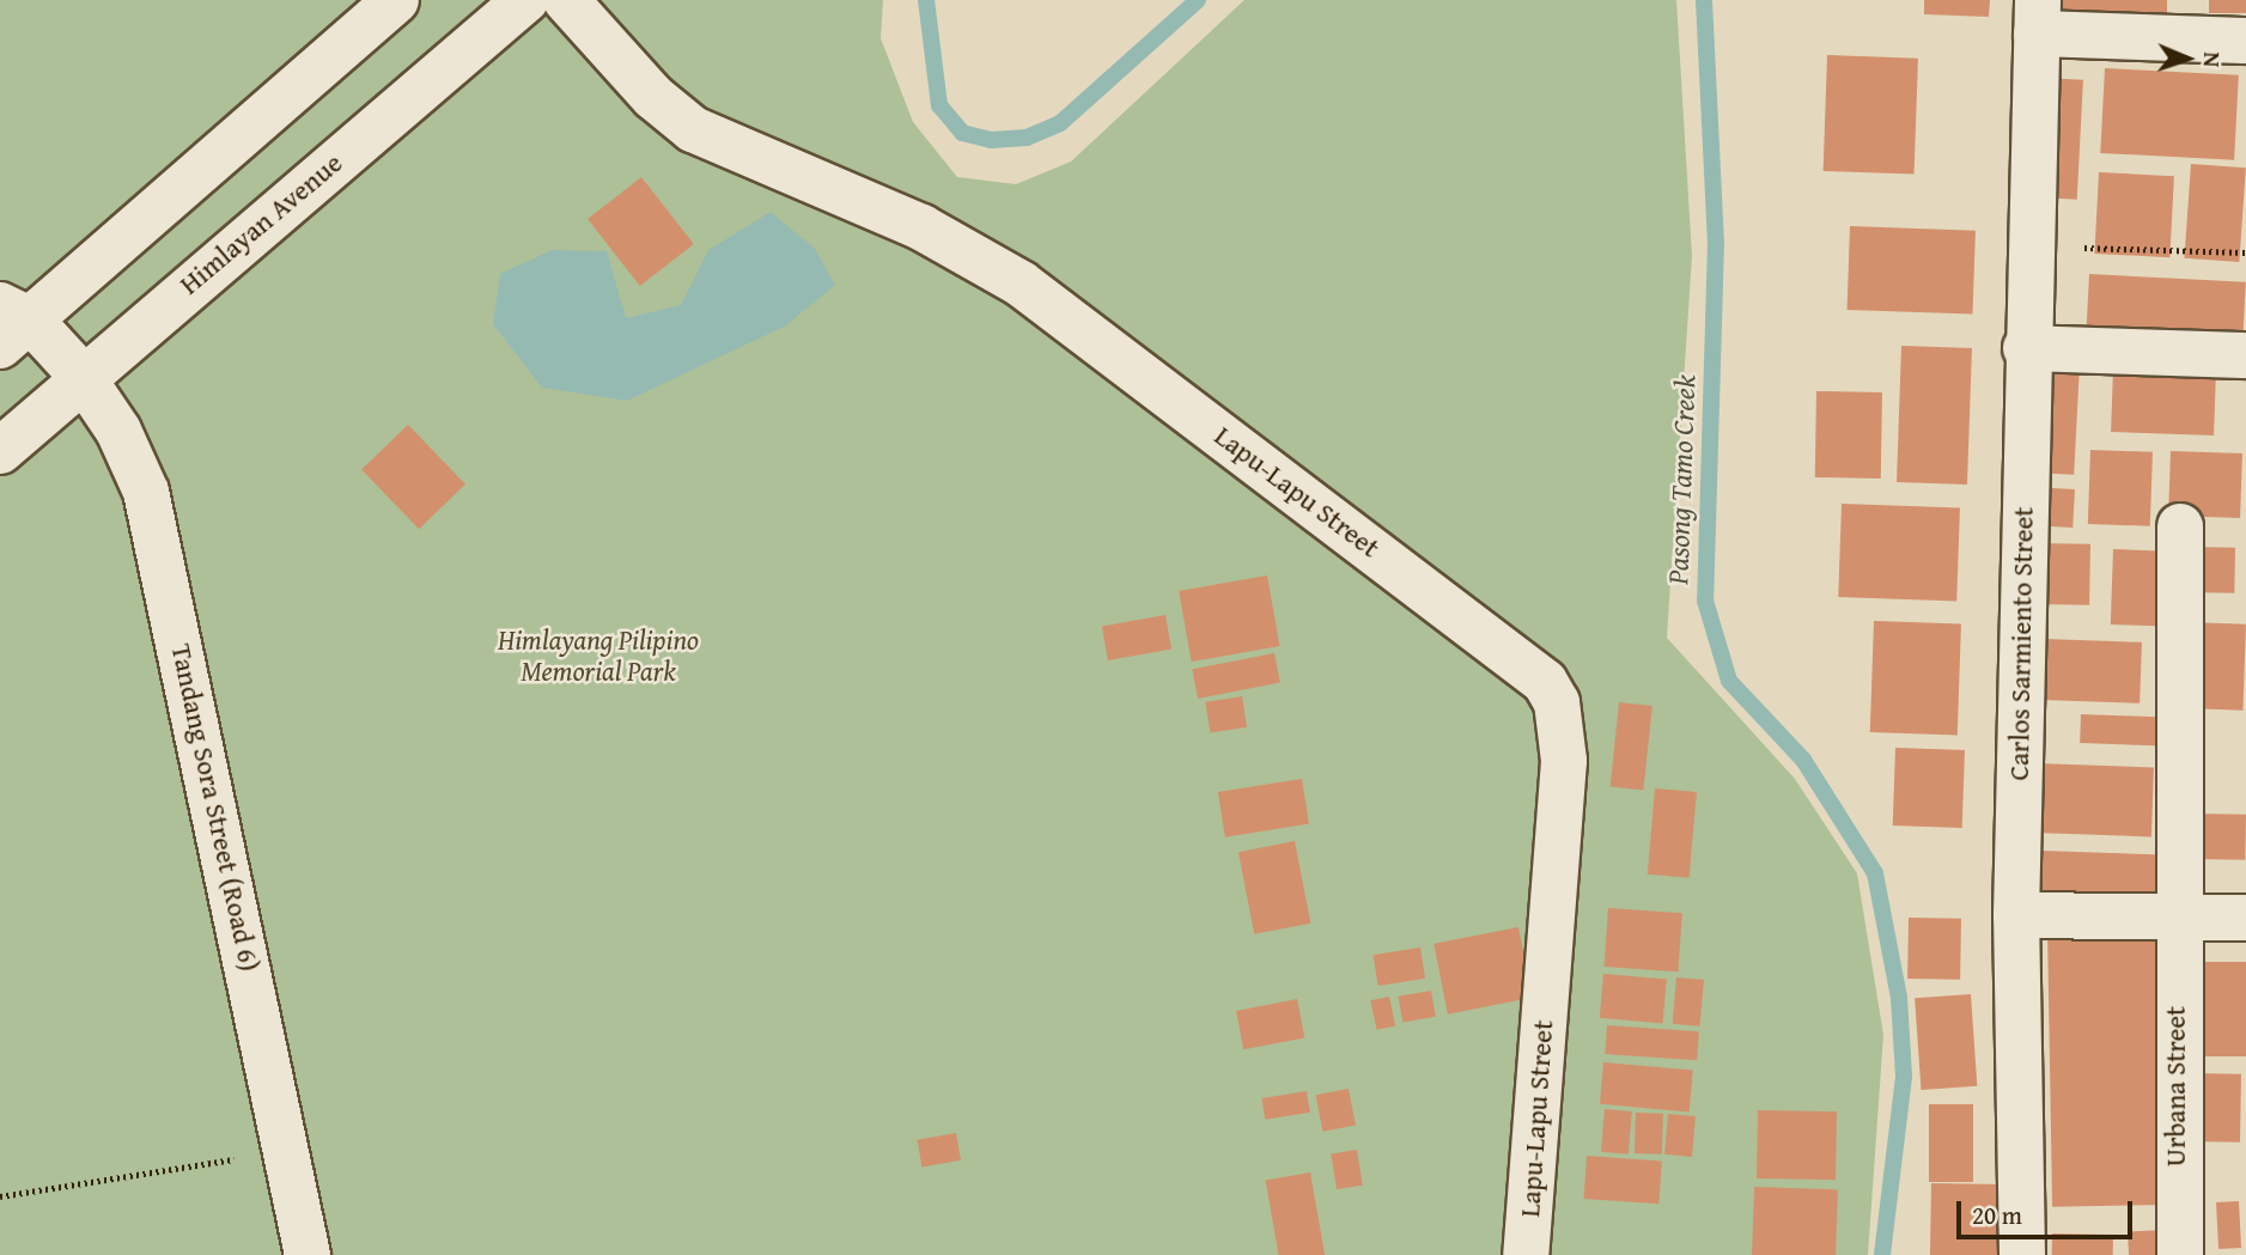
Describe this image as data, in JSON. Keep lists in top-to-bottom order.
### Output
{
  "streets": {
    "street": [
      "Himlayan Avenue",
      "Lapu-Lapu Street",
      "Carlos Sarmiento Street",
      "Tandang Sora Street (Road 6)",
      "Urbana Street"
    ]
  },
  "crossings": [
    ["Himlayan Avenue", "Tandang Sora Street (Road 6)"]
  ],
  "water": ["Pasong Tamo Creek"],
  "parks": ["Himlayang Pilipino Memorial Park"],
  "scale_bar": "20 m",
  "north": "right"
}
